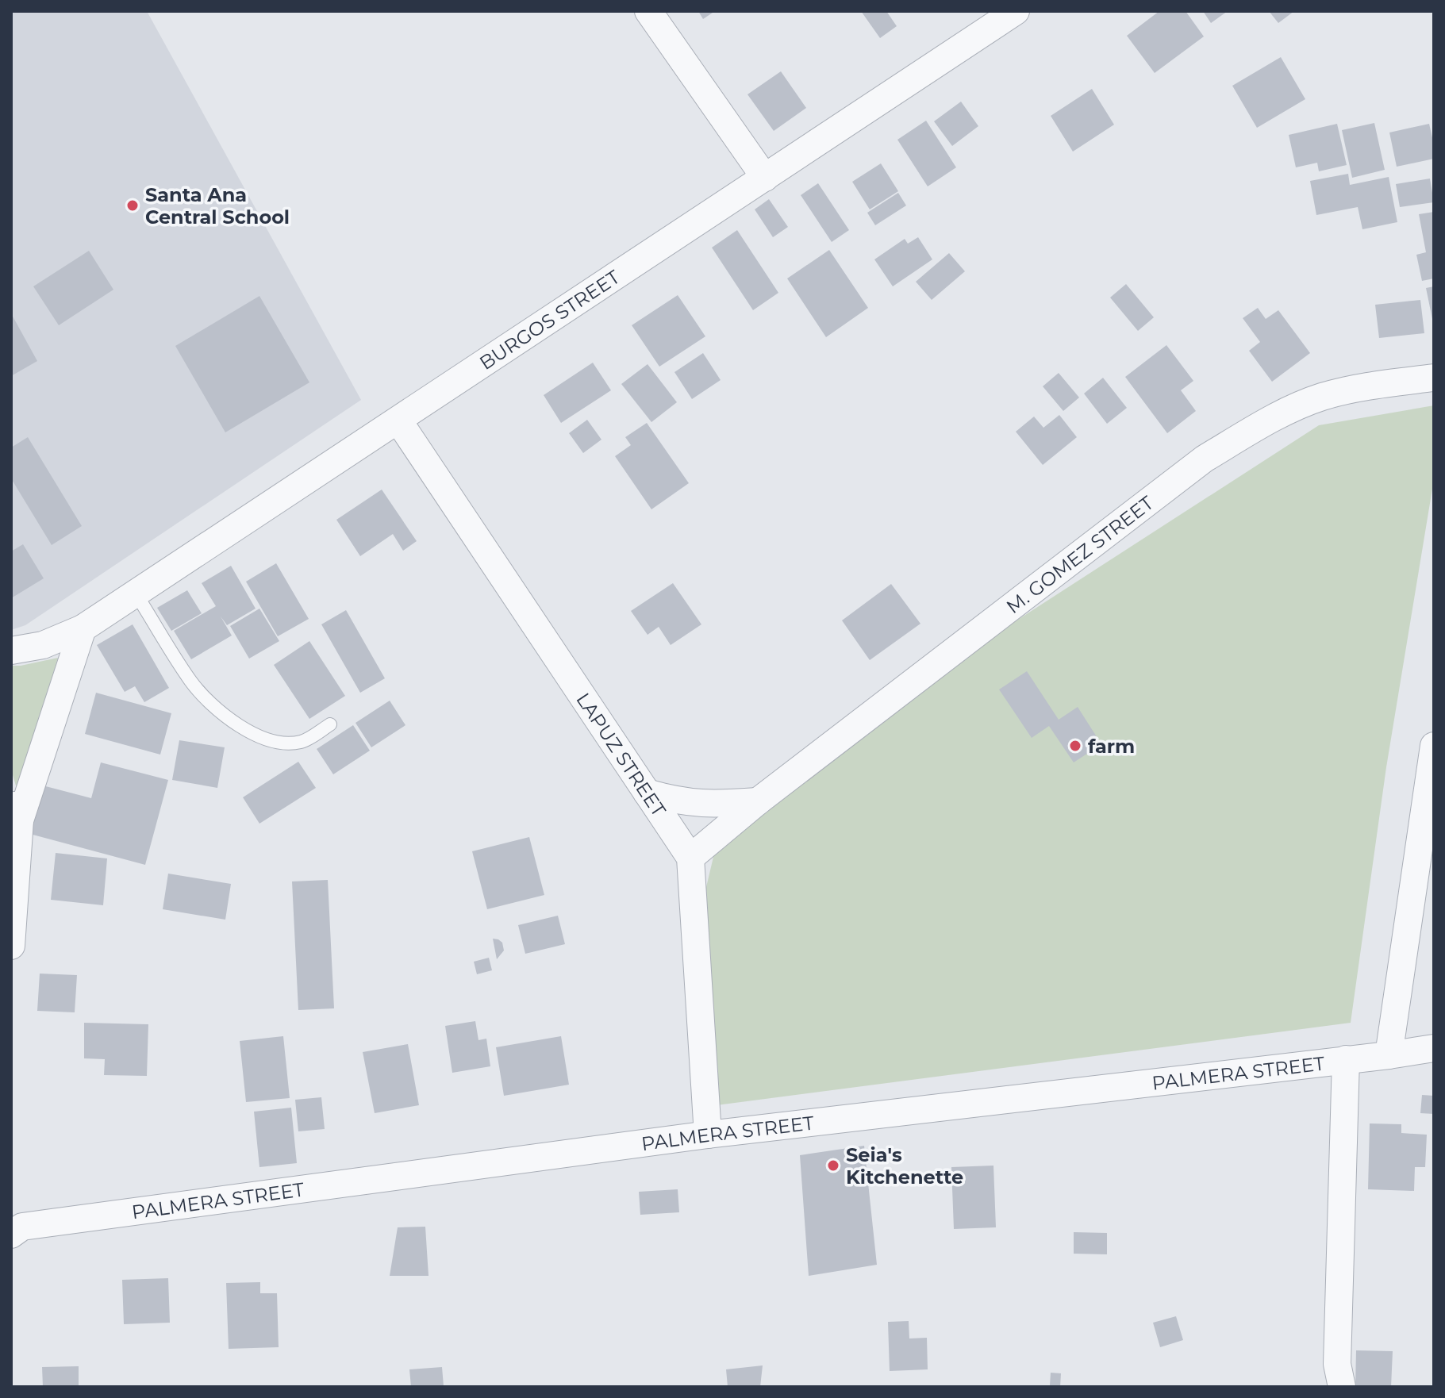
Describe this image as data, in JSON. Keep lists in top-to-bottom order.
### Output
{
  "streets": {
    "street": [
      "BURGOS STREET",
      "M. GOMEZ STREET",
      "LAPUZ STREET",
      "PALMERA STREET"
    ]
  },
  "crossings": [
    ["BURGOS STREET", "LAPUZ STREET"],
    ["M. GOMEZ STREET", "LAPUZ STREET"]
  ],
  "places": ["Santa Ana Central School", "farm", "Seia's Kitchenette"]
}
